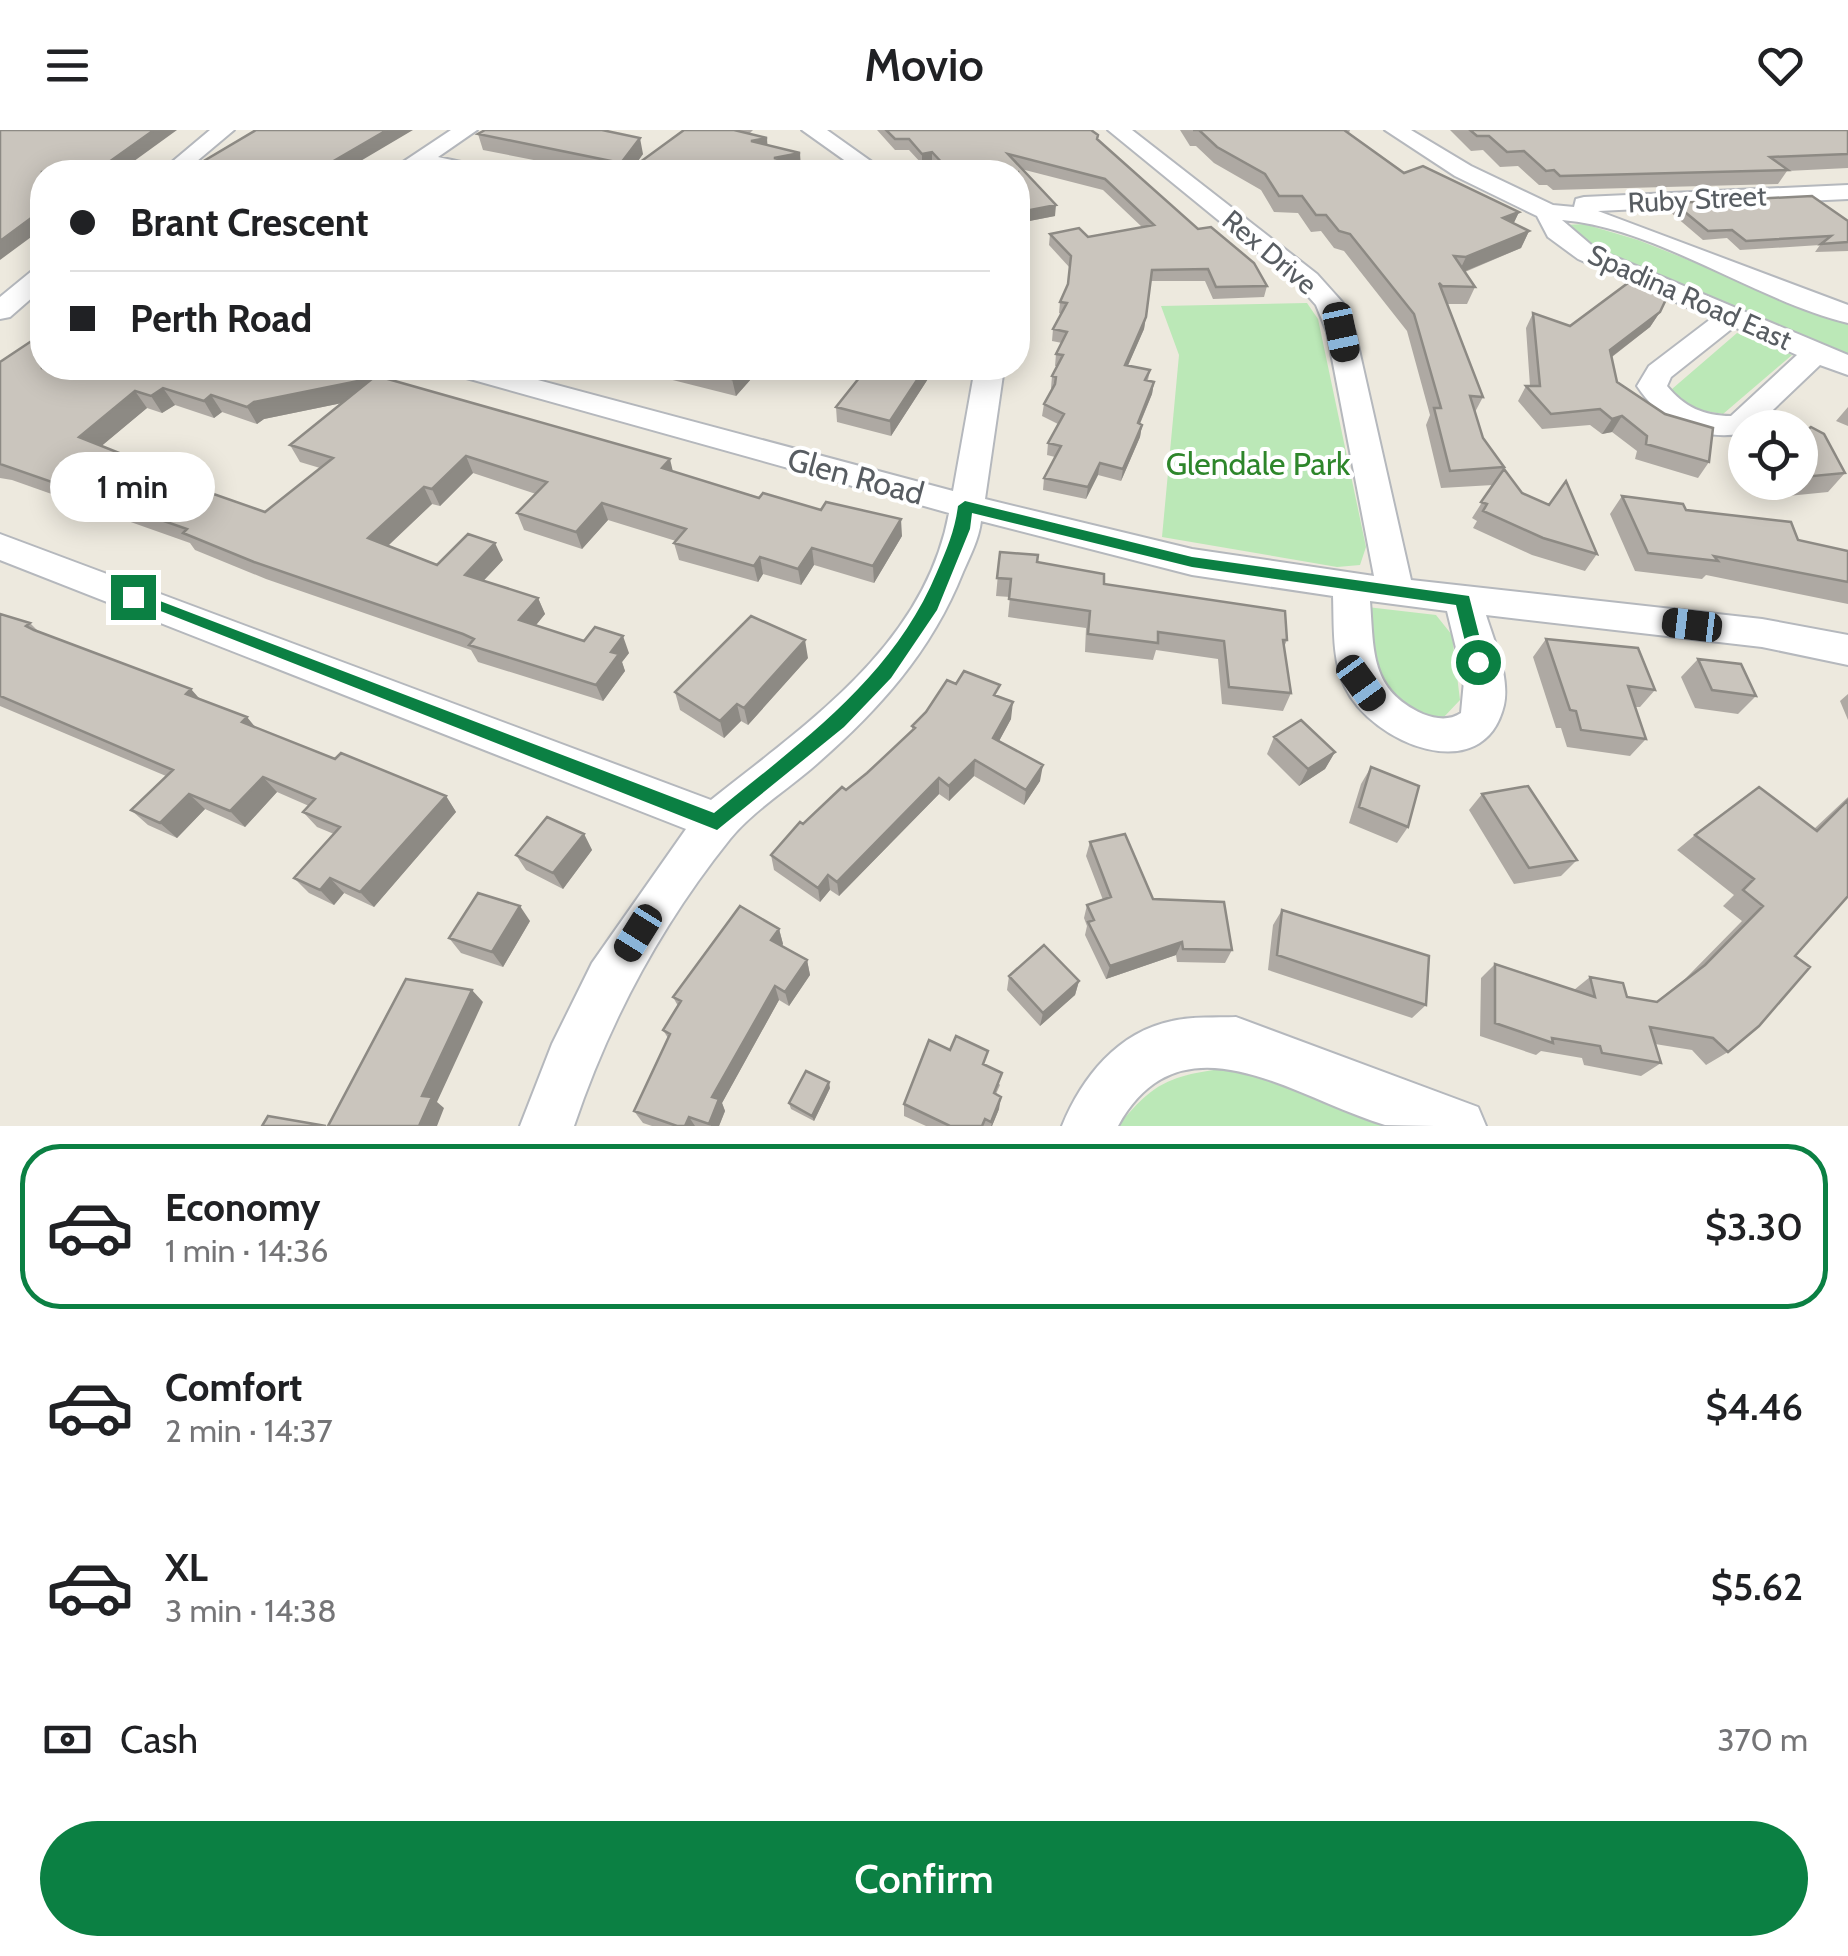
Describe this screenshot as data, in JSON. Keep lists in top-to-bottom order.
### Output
{
  "streets": {
    "street": [
      "Ruby Street",
      "Rex Drive",
      "Spadina Road East",
      "Glen Road"
    ]
  },
  "crossings": [
    ["Ruby Street", "Spadina Road East"],
    ["Rex Drive", "Glen Road"]
  ],
  "parks": ["Glendale Park"],
  "page": {
    "header": "Movio",
    "banner": ["Brant Crescent", "Perth Road"],
    "bubble": "1 min",
    "list": [
      {
        "name": "Economy",
        "note": "1 min · 14:36",
        "value": "$3.30"
      },
      {
        "name": "Comfort",
        "note": "2 min · 14:37",
        "value": "$4.46"
      },
      {
        "name": "XL",
        "note": "3 min · 14:38",
        "value": "$5.62"
      }
    ],
    "pay": ["Cash", "370 m"],
    "buttons": "Confirm"
  }
}
